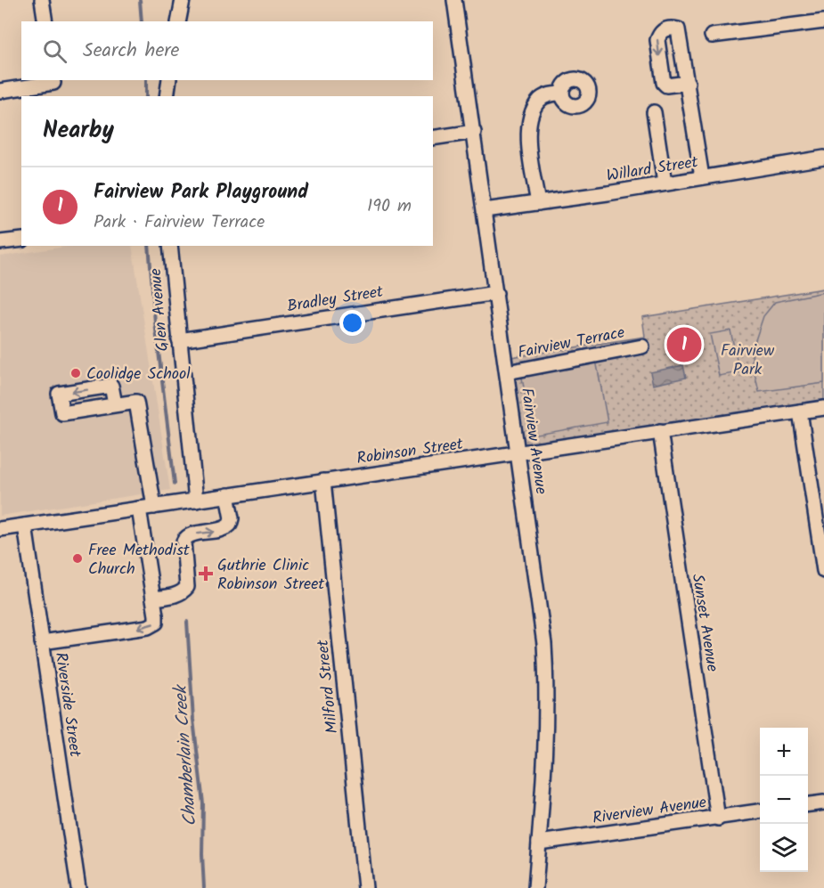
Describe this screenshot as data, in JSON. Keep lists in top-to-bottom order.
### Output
{
  "streets": {
    "street": [
      "Willard Street",
      "Bradley Street",
      "Glen Avenue",
      "Fairview Terrace",
      "Fairview Avenue",
      "Robinson Street",
      "Sunset Avenue",
      "Milford Street",
      "Riverside Street",
      "Riverview Avenue"
    ]
  },
  "crossings": [
    ["Willard Street", "Fairview Avenue"],
    ["Bradley Street", "Glen Avenue"],
    ["Bradley Street", "Fairview Avenue"],
    ["Glen Avenue", "Robinson Street"],
    ["Fairview Terrace", "Fairview Avenue"],
    ["Fairview Avenue", "Robinson Street"],
    ["Fairview Avenue", "Riverview Avenue"],
    ["Robinson Street", "Sunset Avenue"],
    ["Robinson Street", "Milford Street"],
    ["Robinson Street", "Riverside Street"],
    ["Sunset Avenue", "Riverview Avenue"]
  ],
  "water": ["Chamberlain Creek"],
  "parks": ["Fairview Park"],
  "places": {
    "other": ["Coolidge School", "Free Methodist Church"],
    "health": ["Guthrie Clinic Robinson Street"]
  },
  "page": {
    "search": "Search here",
    "heading": "Nearby",
    "list": [
      {
        "mark": "1",
        "name": "Fairview Park Playground",
        "note": "Park · Fairview Terrace",
        "value": "190 m"
      }
    ],
    "pins": "1",
    "map_buttons": ["+", "−"]
  }
}
